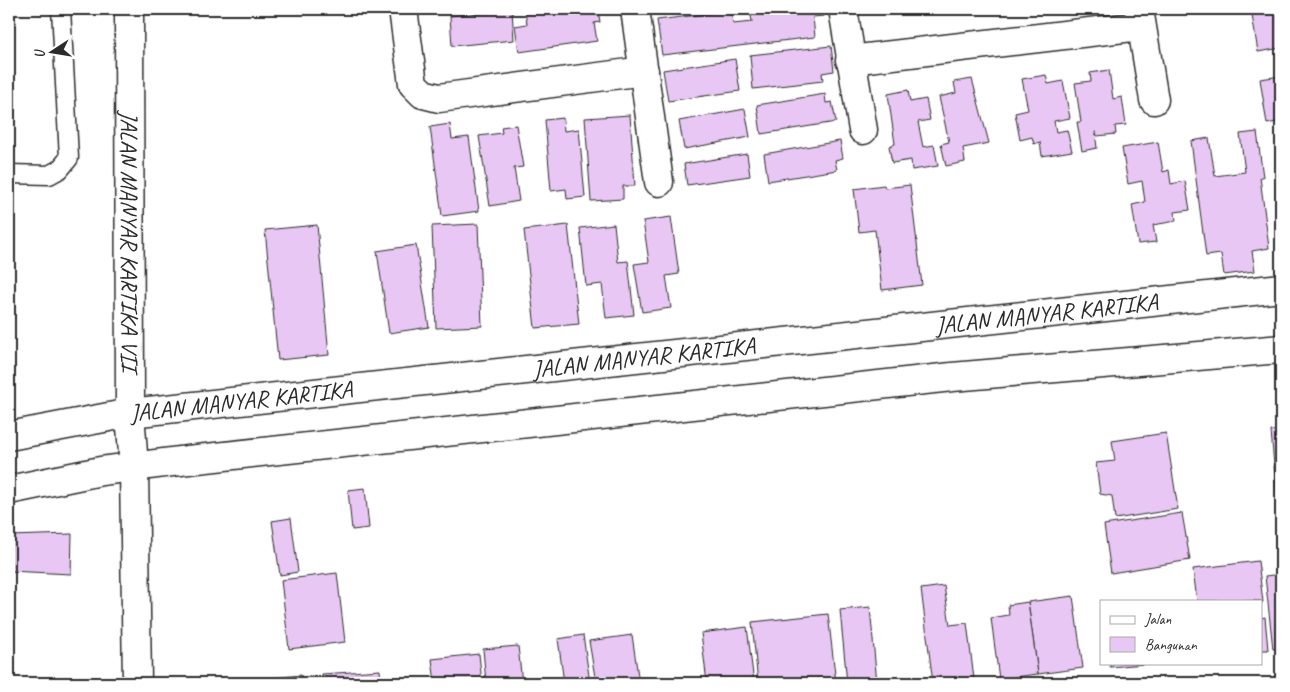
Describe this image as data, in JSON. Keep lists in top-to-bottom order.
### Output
{
  "streets": {
    "street": ["JALAN MANYAR KARTIKA VII", "JALAN MANYAR KARTIKA"]
  },
  "crossings": [
    ["JALAN MANYAR KARTIKA VII", "JALAN MANYAR KARTIKA"]
  ],
  "legend": ["Jalan", "Bangunan"],
  "north": "left"
}
